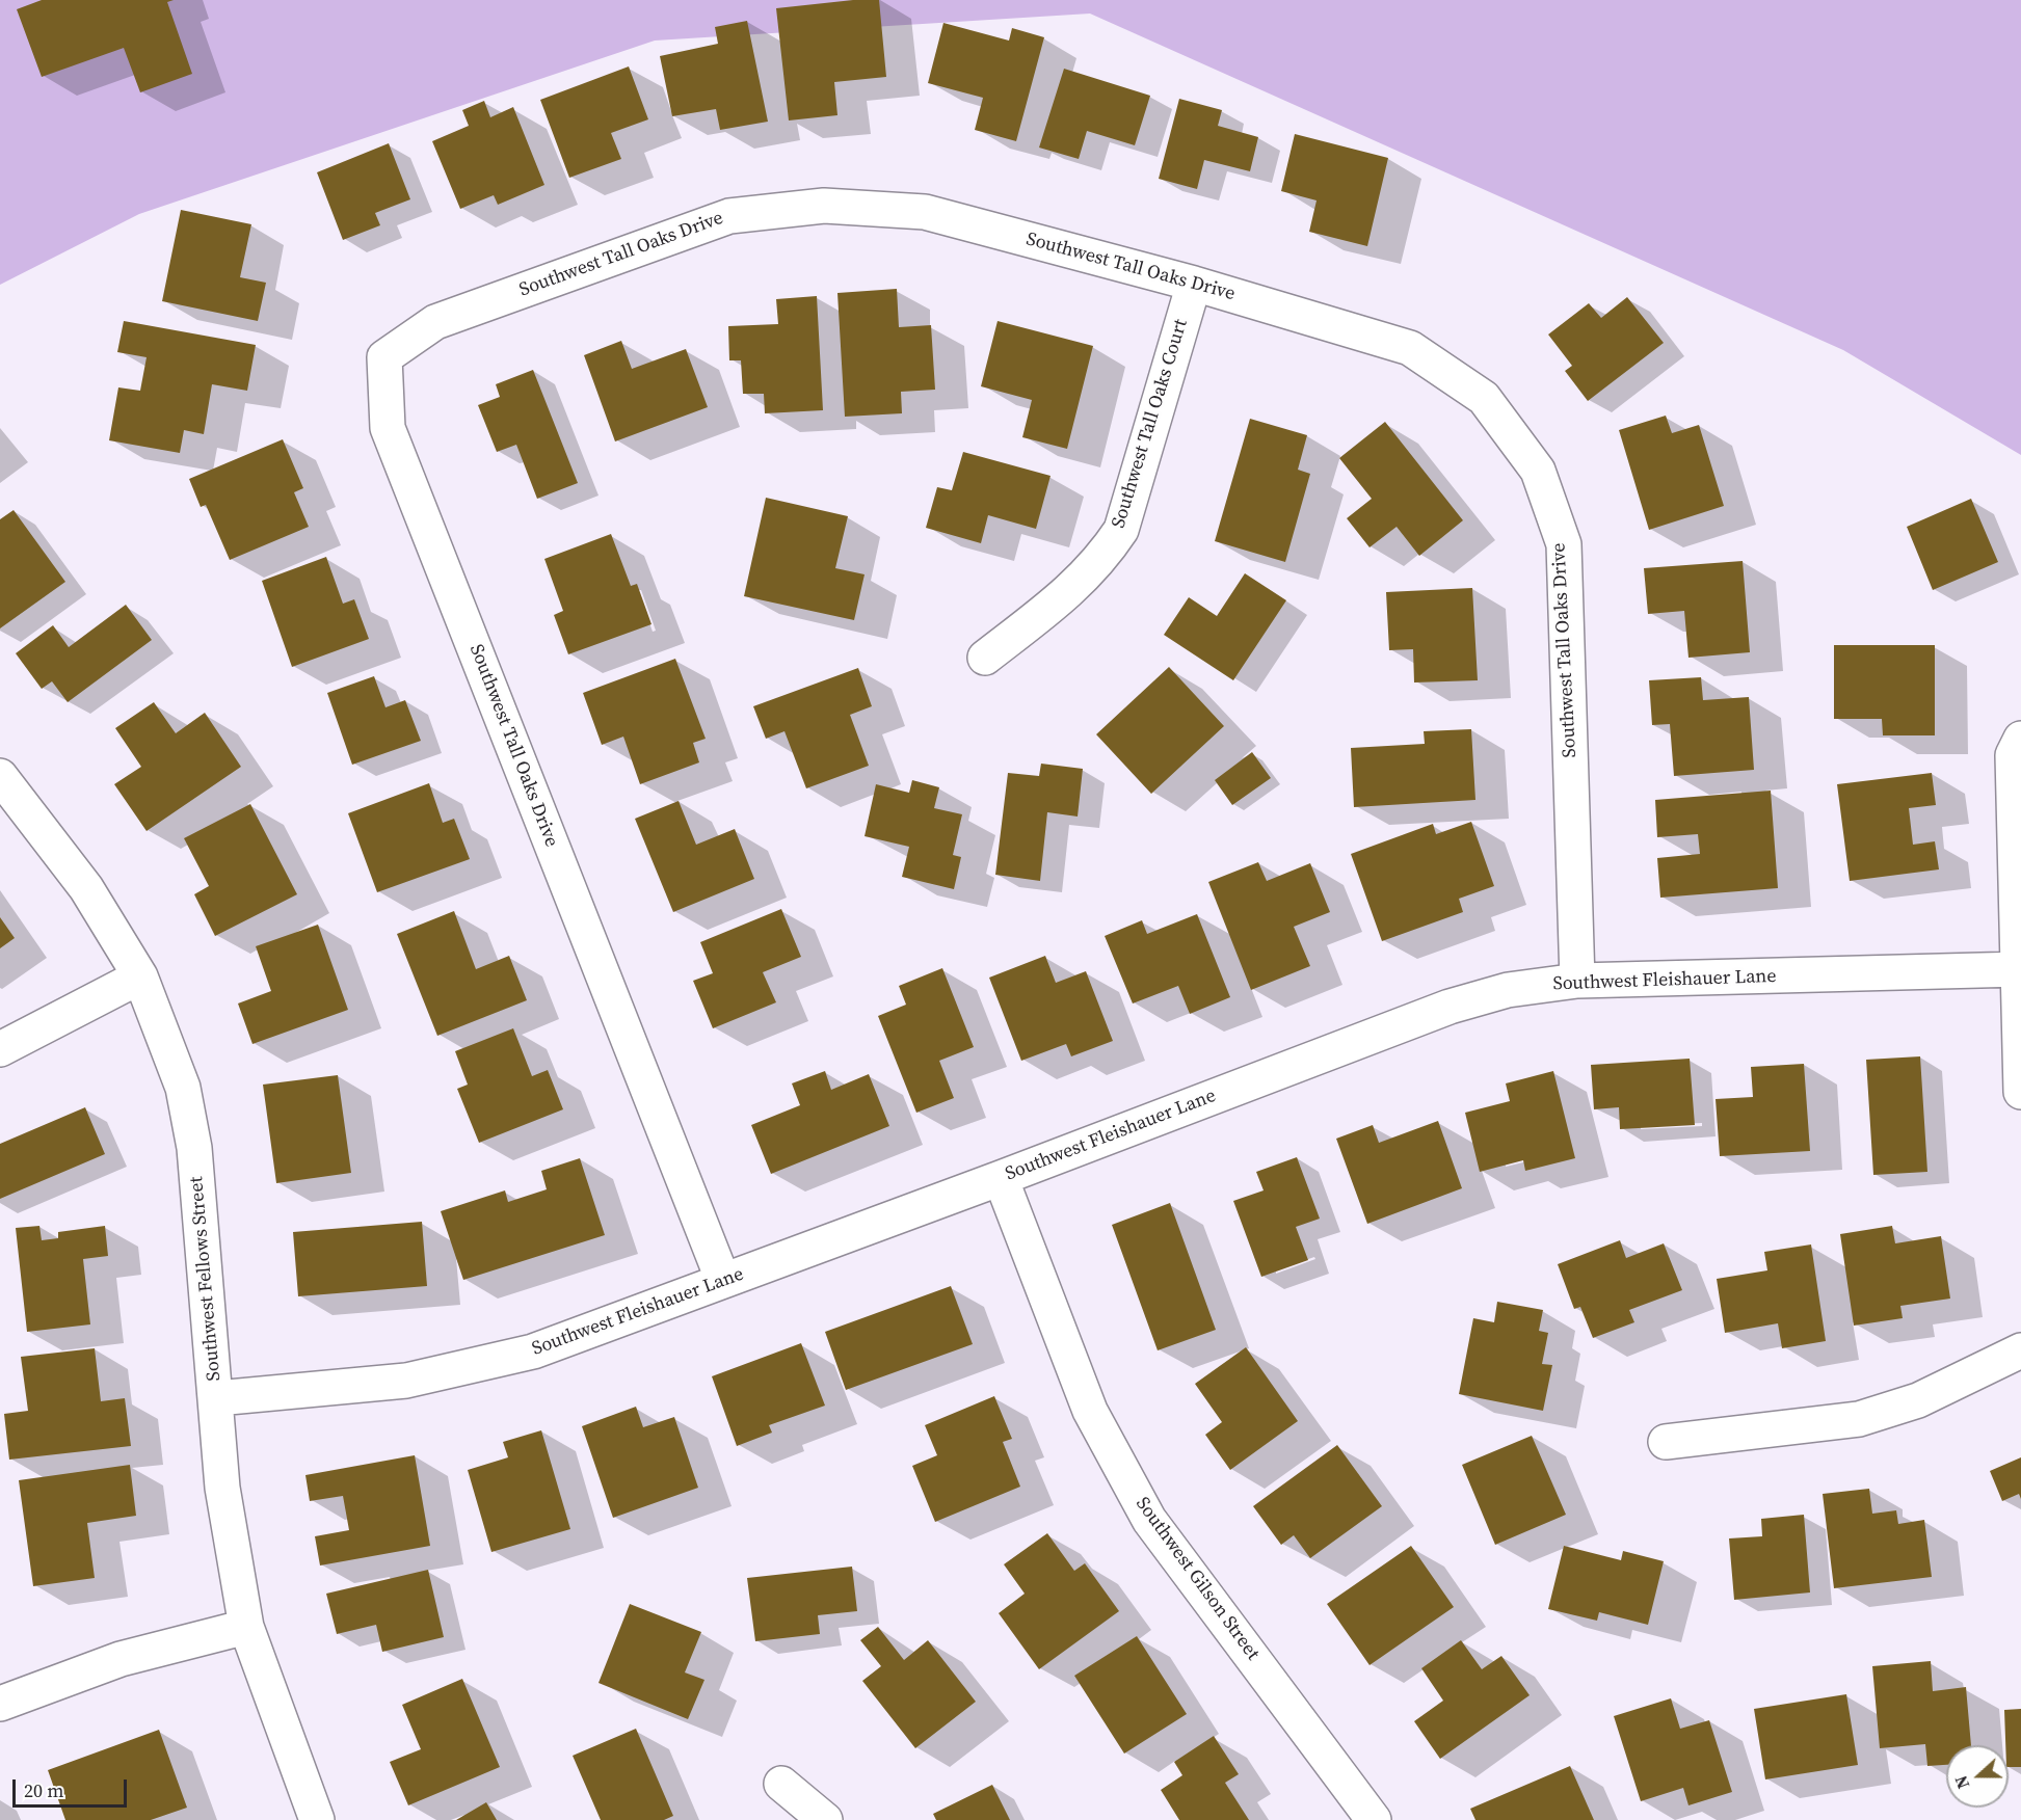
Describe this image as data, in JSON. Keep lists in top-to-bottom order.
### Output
{
  "streets": {
    "street": [
      "Southwest Tall Oaks Drive",
      "Southwest Tall Oaks Court",
      "Southwest Fleishauer Lane",
      "Southwest Fellows Street",
      "Southwest Gilson Street"
    ]
  },
  "crossings": [
    ["Southwest Tall Oaks Drive", "Southwest Tall Oaks Court"],
    ["Southwest Tall Oaks Drive", "Southwest Fleishauer Lane"],
    ["Southwest Fleishauer Lane", "Southwest Fellows Street"],
    ["Southwest Fleishauer Lane", "Southwest Gilson Street"]
  ],
  "scale_bar": "20 m",
  "north": "left"
}
